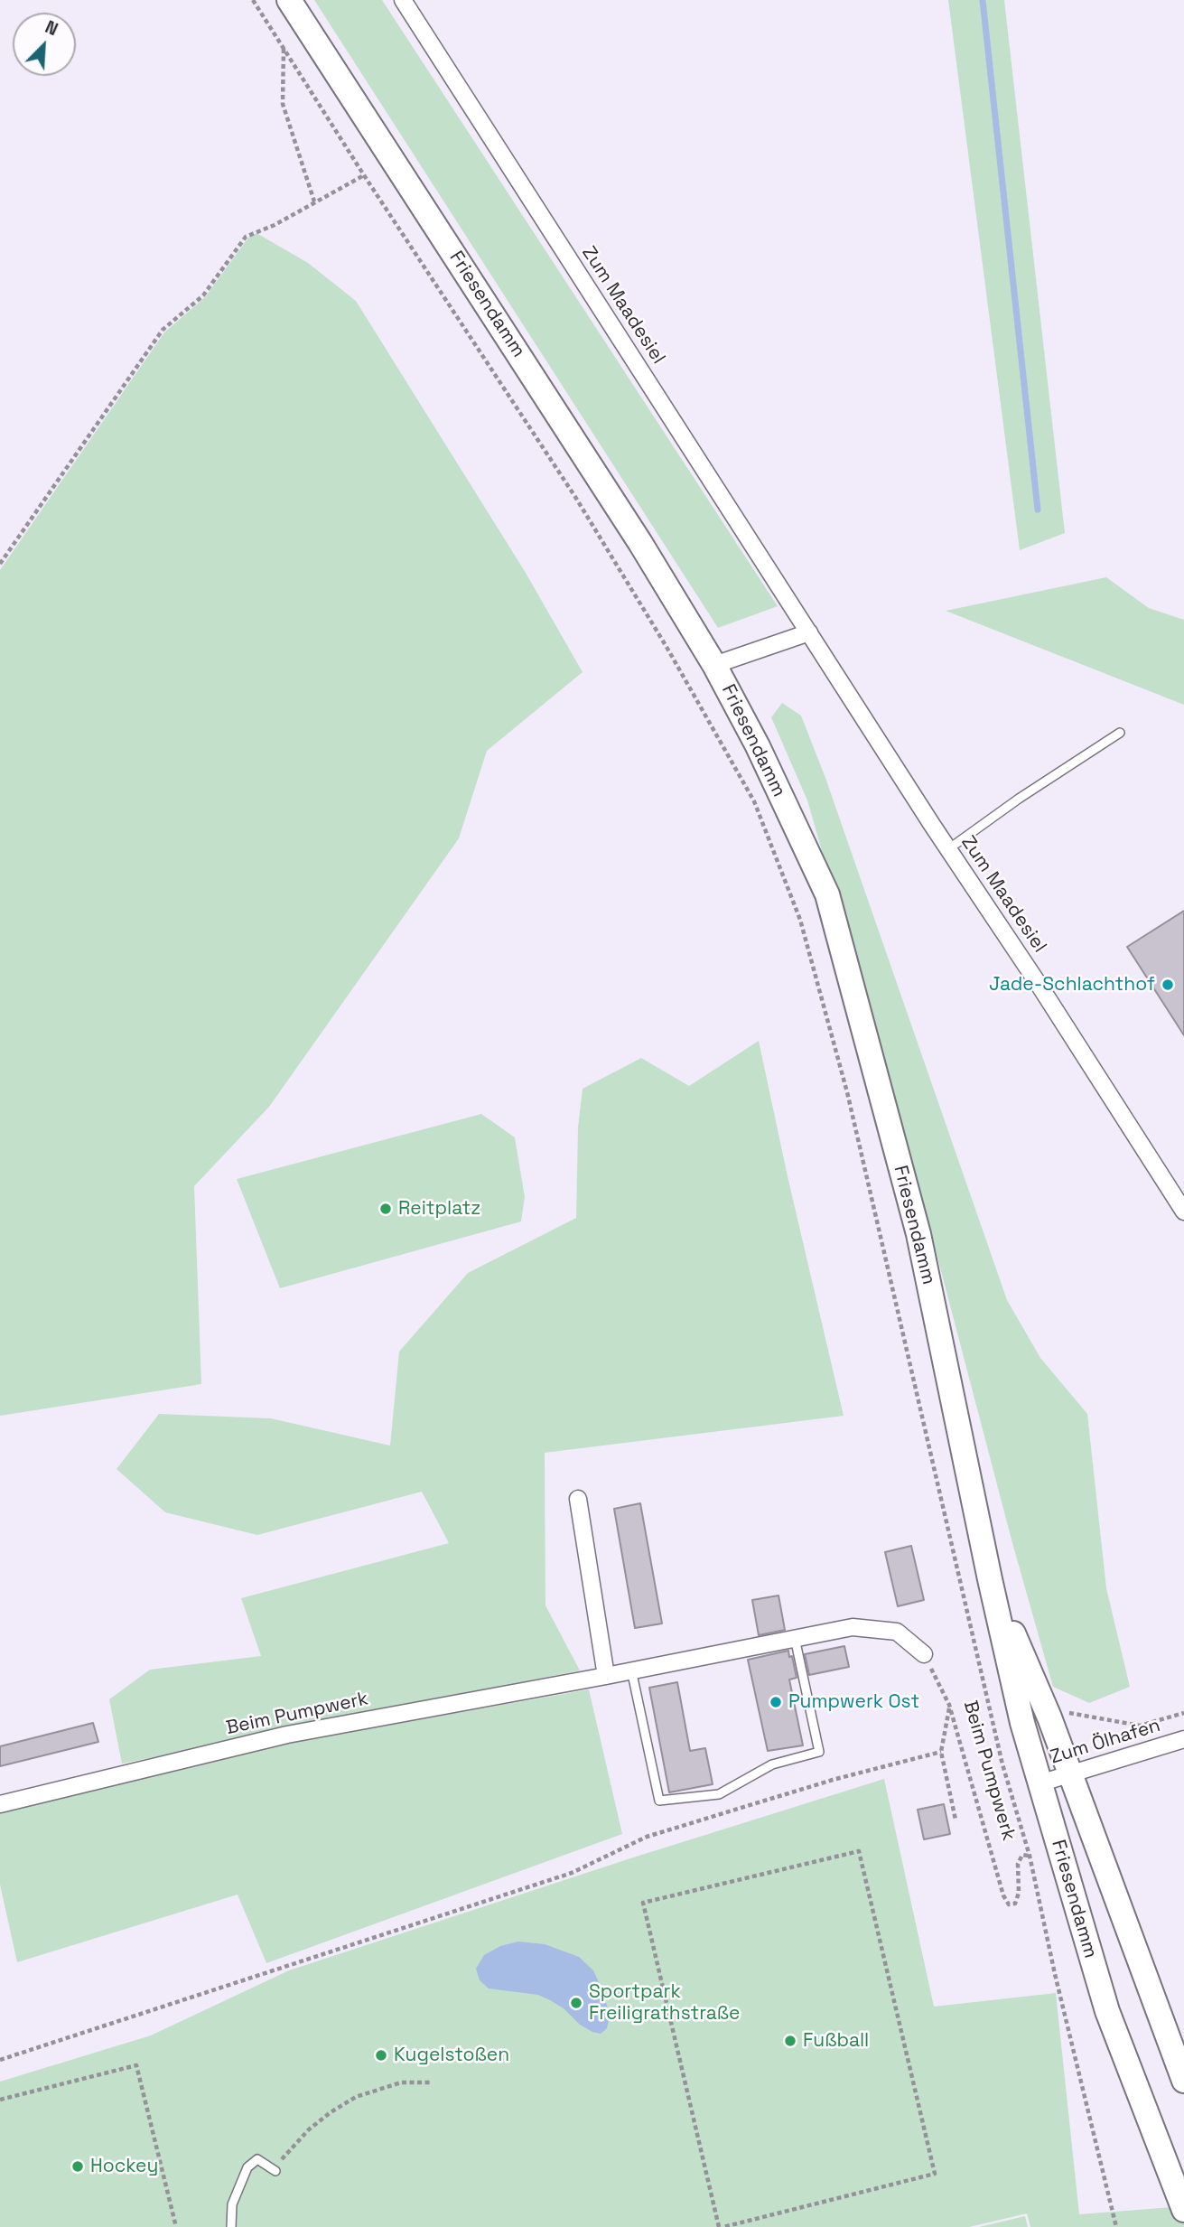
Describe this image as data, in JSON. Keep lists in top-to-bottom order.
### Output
{
  "streets": {
    "main road": ["Friesendamm"],
    "street": ["Zum Maadesiel", "Beim Pumpwerk", "Zum Ölhafen"]
  },
  "crossings": [
    ["Friesendamm", "Zum Ölhafen"]
  ],
  "places": [
    "Jade-Schlachthof",
    "Reitplatz",
    "Pumpwerk Ost",
    "Sportpark Freiligrathstraße",
    "Fußball",
    "Kugelstoßen",
    "Hockey"
  ],
  "north": "top right"
}
